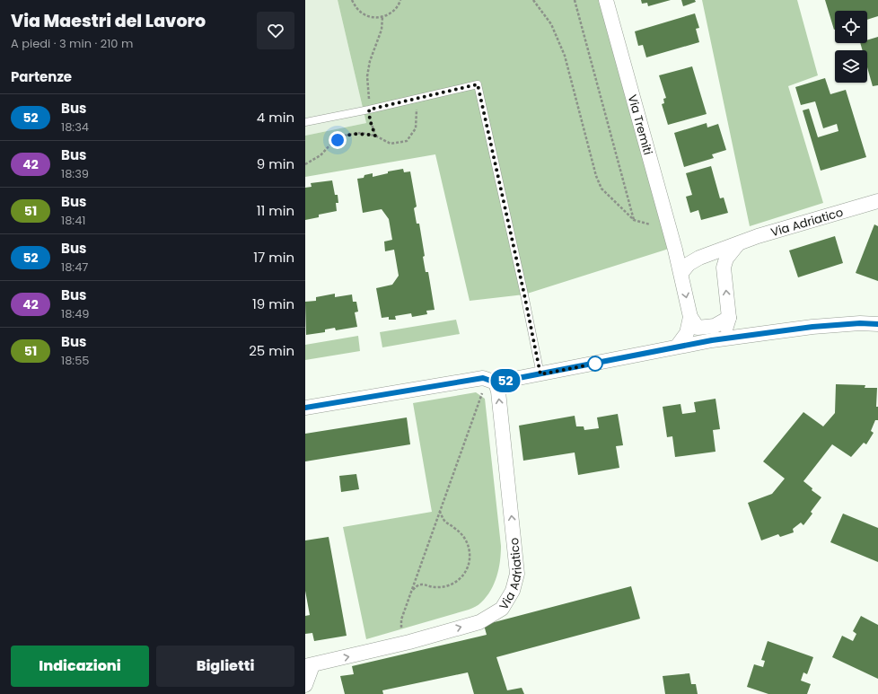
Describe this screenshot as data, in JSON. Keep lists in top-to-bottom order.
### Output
{
  "streets": {
    "street": ["Via Tremiti", "Via Adriatico"]
  },
  "crossings": [
    ["Via Tremiti", "Via Adriatico"]
  ],
  "lines": ["bus line 52"],
  "page": {
    "heading": [
      ["Via Maestri del Lavoro", "A piedi · 3 min · 210 m"],
      "Partenze"
    ],
    "on_map": "52",
    "list": [
      {
        "mark": "52",
        "name": "Bus",
        "note": "18:34",
        "value": "4 min"
      },
      {
        "mark": "42",
        "name": "Bus",
        "note": "18:39",
        "value": "9 min"
      },
      {
        "mark": "51",
        "name": "Bus",
        "note": "18:41",
        "value": "11 min"
      },
      {
        "mark": "52",
        "name": "Bus",
        "note": "18:47",
        "value": "17 min"
      },
      {
        "mark": "42",
        "name": "Bus",
        "note": "18:49",
        "value": "19 min"
      },
      {
        "mark": "51",
        "name": "Bus",
        "note": "18:55",
        "value": "25 min"
      }
    ],
    "buttons": ["Indicazioni", "Biglietti"]
  }
}
